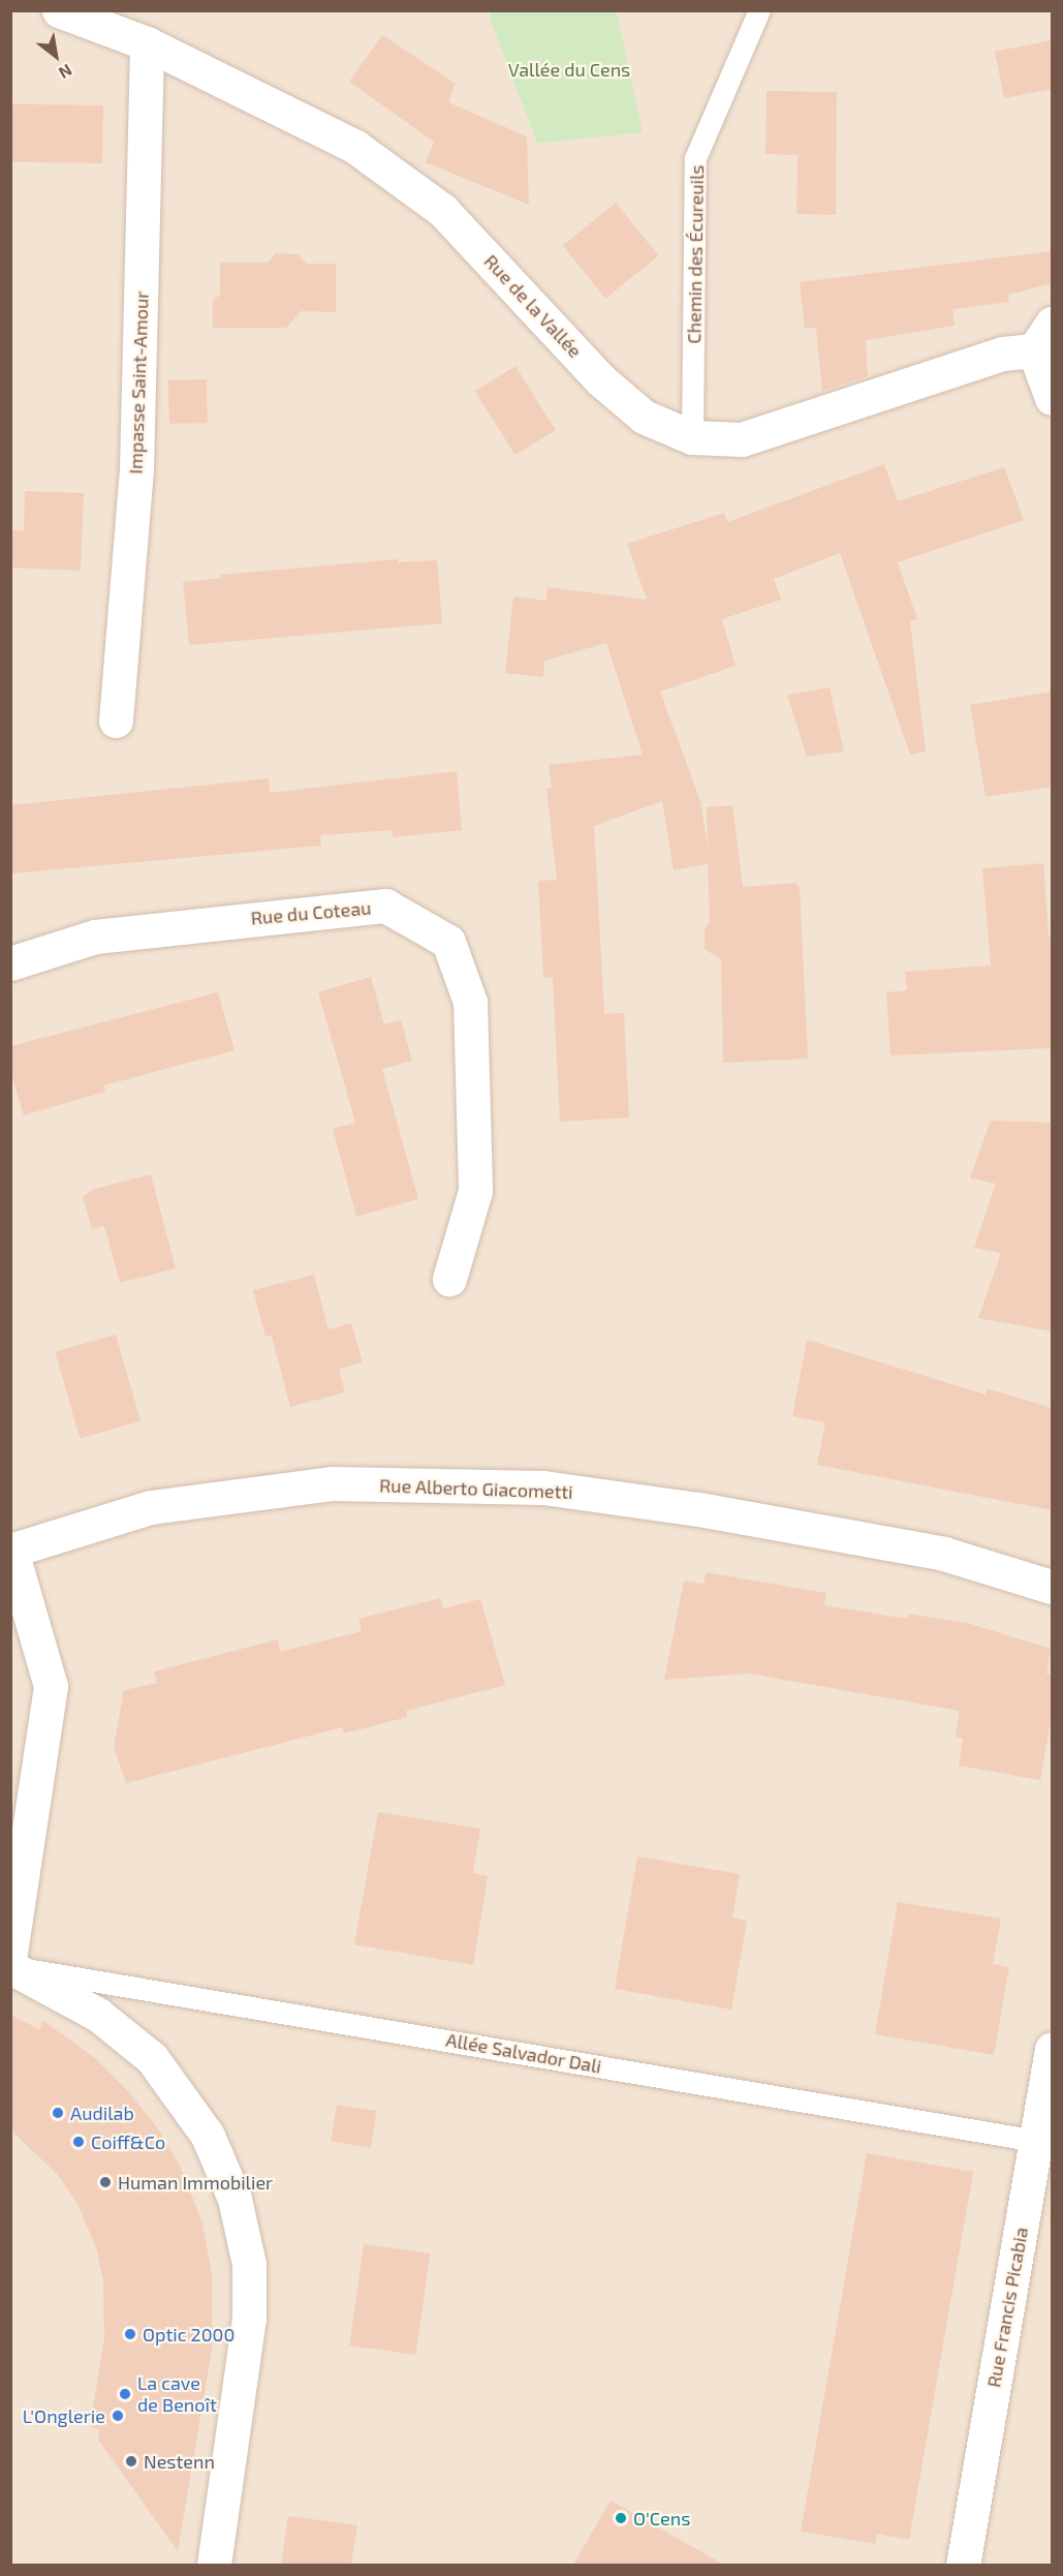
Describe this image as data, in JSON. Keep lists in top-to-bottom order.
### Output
{
  "streets": {
    "street": [
      "Rue de la Vallée",
      "Impasse Saint-Amour",
      "Rue du Coteau",
      "Rue Alberto Giacometti",
      "Allée Salvador Dali",
      "Rue Francis Picabia"
    ],
    "lane": ["Chemin des Écureuils"]
  },
  "crossings": [
    ["Chemin des Écureuils", "Rue de la Vallée"],
    ["Rue de la Vallée", "Impasse Saint-Amour"],
    ["Allée Salvador Dali", "Rue Francis Picabia"]
  ],
  "parks": ["Vallée du Cens"],
  "places": [
    "Audilab",
    "Coiff&Co",
    "Human Immobilier",
    "Optic 2000",
    "La cave de Benoît",
    "L'Onglerie",
    "Nestenn",
    "O'Cens"
  ],
  "north": "bottom right"
}
